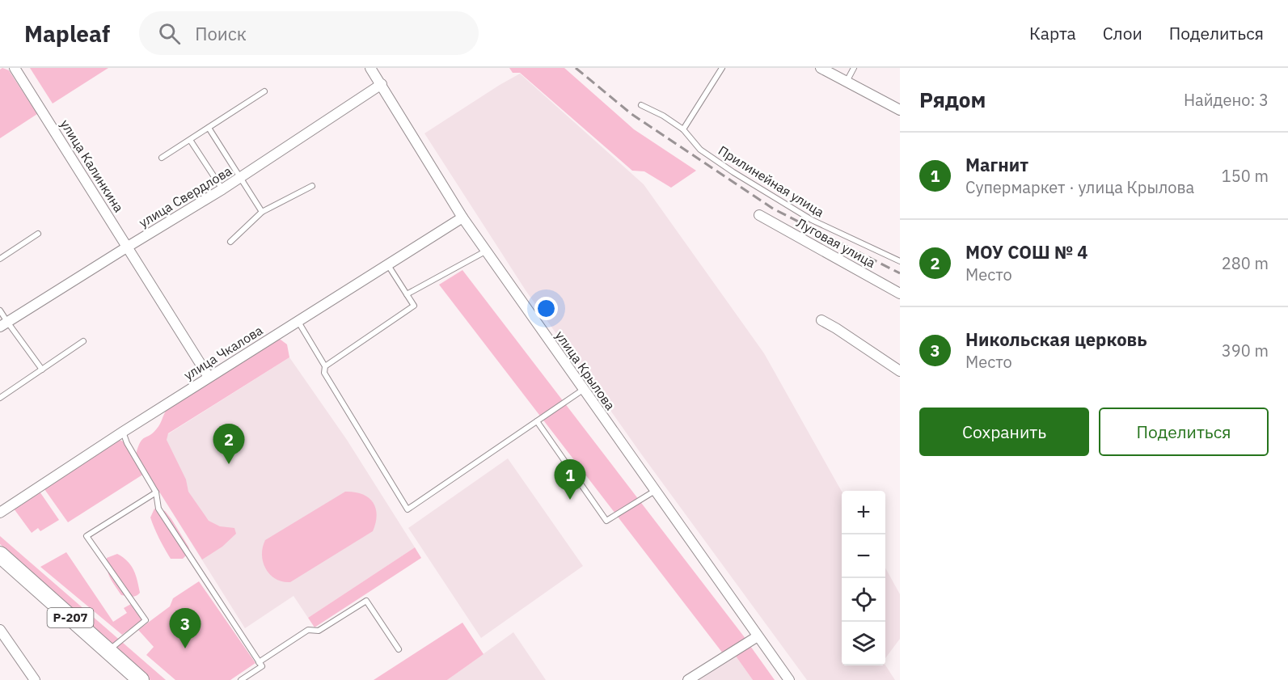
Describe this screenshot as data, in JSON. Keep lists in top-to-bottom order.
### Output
{
  "streets": {
    "main road": ["Р-207"],
    "street": [
      "улица Калинкина",
      "улица Свердлова",
      "Луговая улица",
      "улица Чкалова",
      "улица Крылова"
    ],
    "lane": ["Прилинейная улица"]
  },
  "crossings": [
    ["улица Калинкина", "улица Свердлова"],
    ["улица Калинкина", "улица Чкалова"],
    ["улица Свердлова", "улица Крылова"],
    ["улица Чкалова", "улица Крылова"]
  ],
  "page": {
    "header": "Mapleaf",
    "search": "Поиск",
    "nav": ["Карта", "Слои", "Поделиться"],
    "heading": ["Рядом", "Найдено: 3"],
    "list": [
      {
        "mark": "1",
        "name": "Магнит",
        "note": "Супермаркет · улица Крылова",
        "value": "150 m"
      },
      {
        "mark": "2",
        "name": "МОУ СОШ № 4",
        "note": "Место",
        "value": "280 m"
      },
      {
        "mark": "3",
        "name": "Никольская церковь",
        "note": "Место",
        "value": "390 m"
      }
    ],
    "buttons": ["Сохранить", "Поделиться"],
    "pins": ["2", "1", "3"],
    "map_buttons": ["+", "−"]
  }
}
